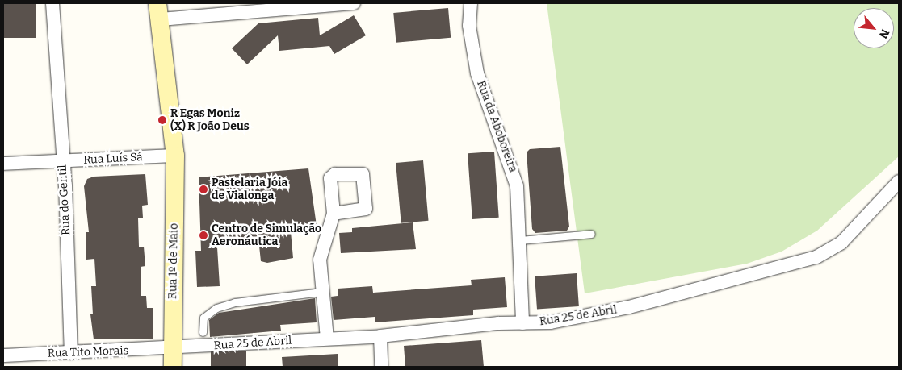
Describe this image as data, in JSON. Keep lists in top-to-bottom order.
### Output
{
  "streets": {
    "street": [
      "Rua da Aboboreira",
      "Rua Luís Sá",
      "Rua do Gentil",
      "Rua 1º de Maio",
      "Rua 25 de Abril",
      "Rua Tito Morais"
    ]
  },
  "crossings": [
    ["Rua da Aboboreira", "Rua 25 de Abril"],
    ["Rua Luís Sá", "Rua do Gentil"],
    ["Rua Luís Sá", "Rua 1º de Maio"],
    ["Rua do Gentil", "Rua Tito Morais"],
    ["Rua 1º de Maio", "Rua 25 de Abril"],
    ["Rua 1º de Maio", "Rua Tito Morais"],
    ["Rua 25 de Abril", "Rua Tito Morais"]
  ],
  "places": ["R Egas Moniz (X) R João Deus", "Pastelaria Jóia de Vialonga", "Centro de Simulação Aeronáutica"],
  "north": "bottom right"
}
